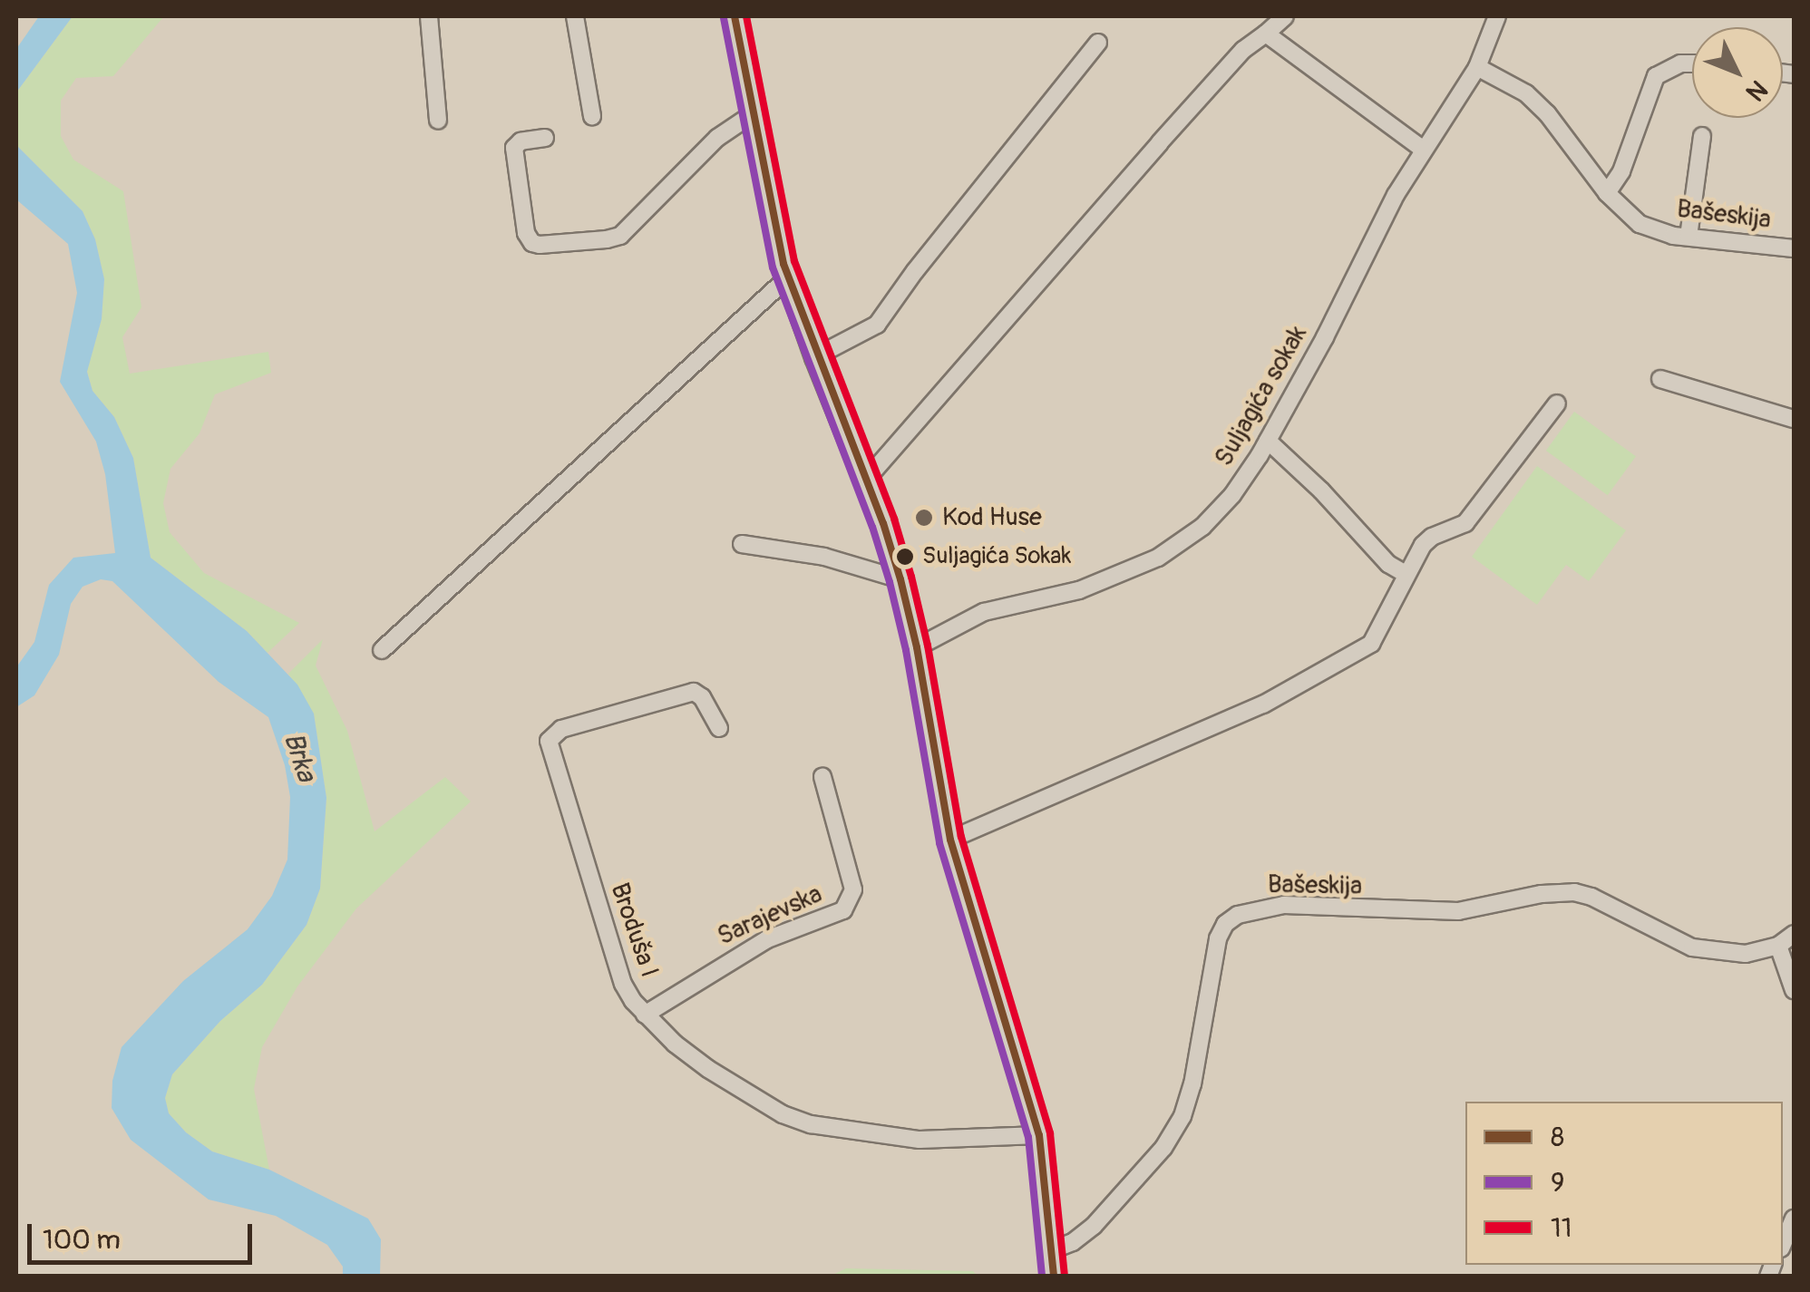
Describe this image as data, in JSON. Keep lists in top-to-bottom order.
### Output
{
  "streets": {
    "street": [
      "Bašeskija",
      "Suljagića sokak",
      "Sarajevska",
      "Broduša I"
    ]
  },
  "crossings": [
    ["Bašeskija", "Suljagića sokak"],
    ["Sarajevska", "Broduša I"]
  ],
  "water": ["Brka"],
  "places": ["Kod Huse", "Suljagića Sokak"],
  "lines": ["transit line 8", "transit line 11", "transit line 9"],
  "legend": ["8", "9", "11"],
  "scale_bar": "100 m",
  "north": "bottom right"
}
